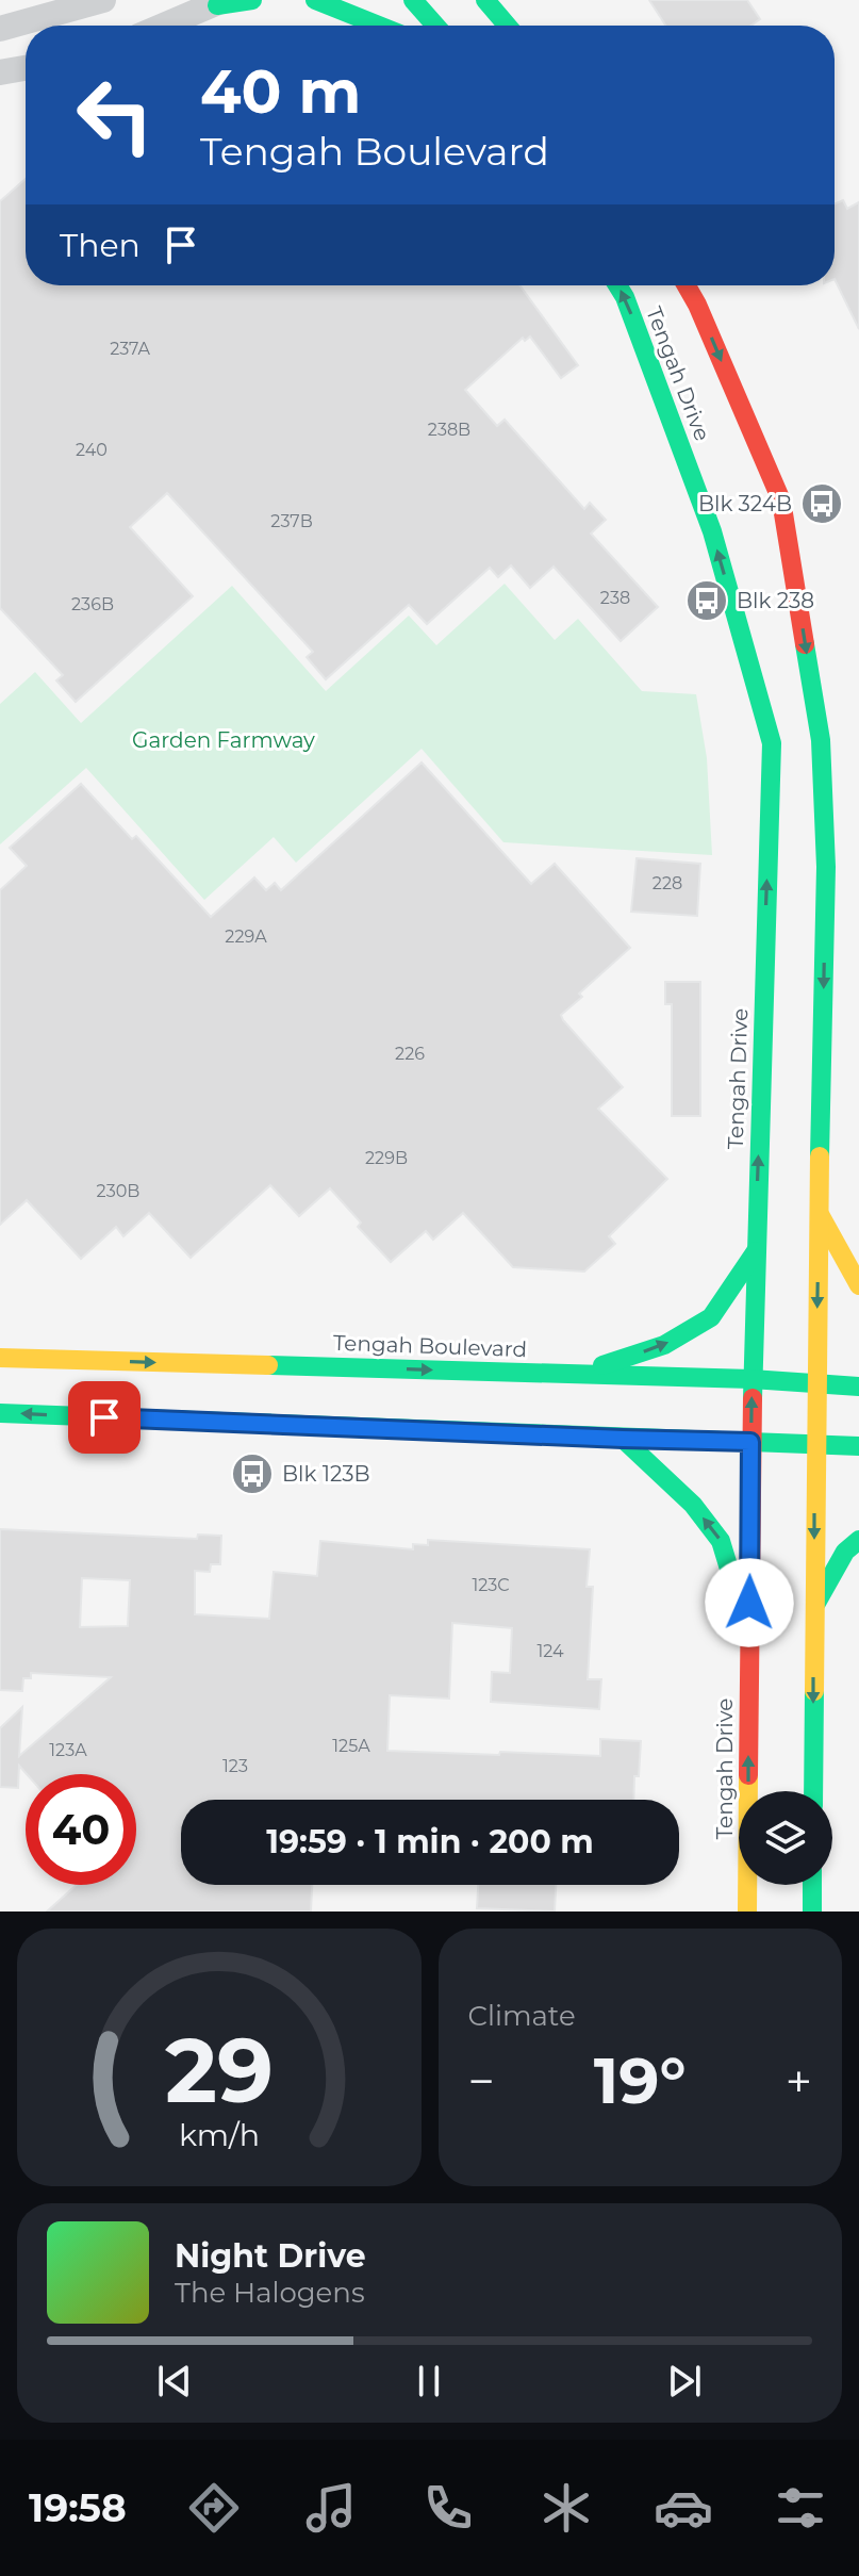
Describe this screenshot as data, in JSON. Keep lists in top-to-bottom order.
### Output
{
  "streets": {
    "street": ["Tengah Drive", "Tengah Boulevard"]
  },
  "crossings": [
    ["Tengah Drive", "Tengah Boulevard"]
  ],
  "parks": ["Garden Farmway"],
  "places": {
    "bus stop": ["Blk 324B", "Blk 238", "Blk 123B"]
  },
  "house_numbers": [
    "237A",
    "238B",
    "240",
    "237B",
    "238",
    "236B",
    "228",
    "229A",
    "226",
    "229B",
    "230B",
    "123C",
    "124",
    "125A",
    "123A",
    "123"
  ],
  "page": {
    "turn": ["40 m", "Tengah Boulevard"],
    "then": "Then",
    "limit": "40",
    "trip": "19:59 · 1 min · 200 m",
    "tile": "Climate",
    "heat": ["−", "19°", "+"],
    "song": ["Night Drive", "The Halogens"],
    "tabs": "19:58",
    "gauge": ["29", "km/h"]
  }
}
